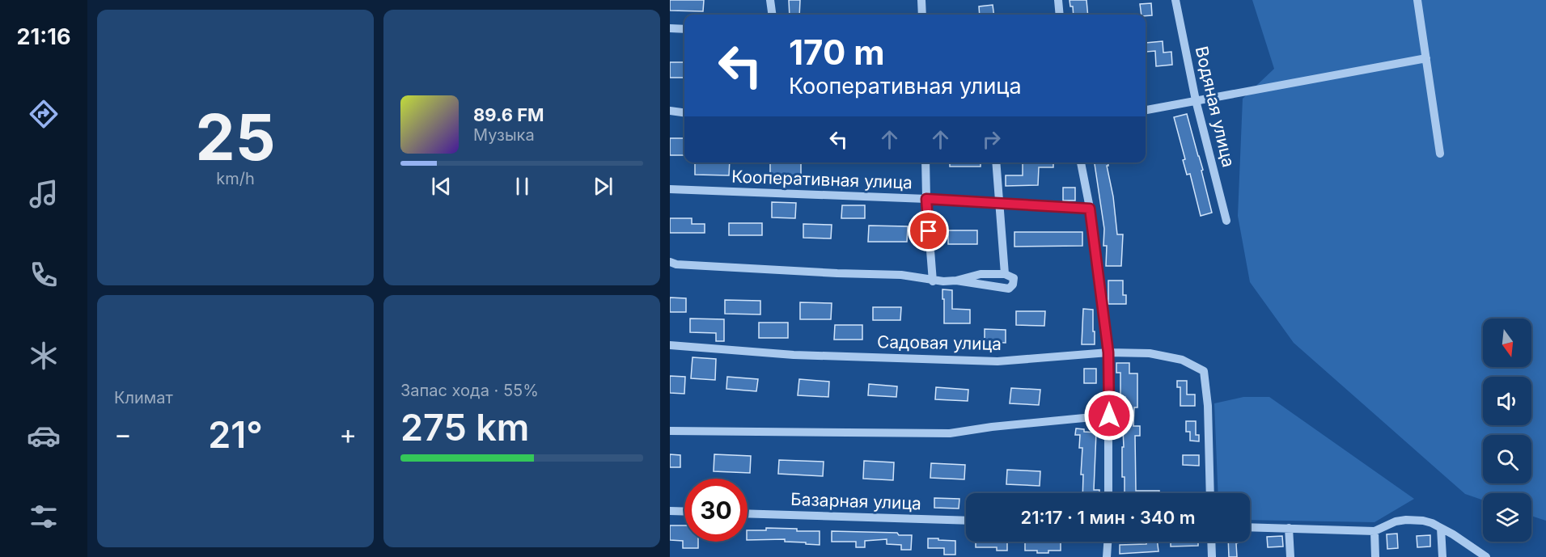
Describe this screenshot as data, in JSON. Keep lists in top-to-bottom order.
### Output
{
  "streets": {
    "street": [
      "Водяная улица",
      "Кооперативная улица",
      "Садовая улица",
      "Базарная улица"
    ]
  },
  "north": "bottom",
  "page": {
    "tabs": "21:16",
    "tile": [
      ["25", "km/h"],
      "Климат",
      ["Запас хода · 55%", "275 km"]
    ],
    "turn": ["170 m", "Кооперативная улица"],
    "song": ["89.6 FM", "Музыка"],
    "heat": ["−", "21°", "+"],
    "limit": "30",
    "trip": "21:17 · 1 мин · 340 m"
  }
}
